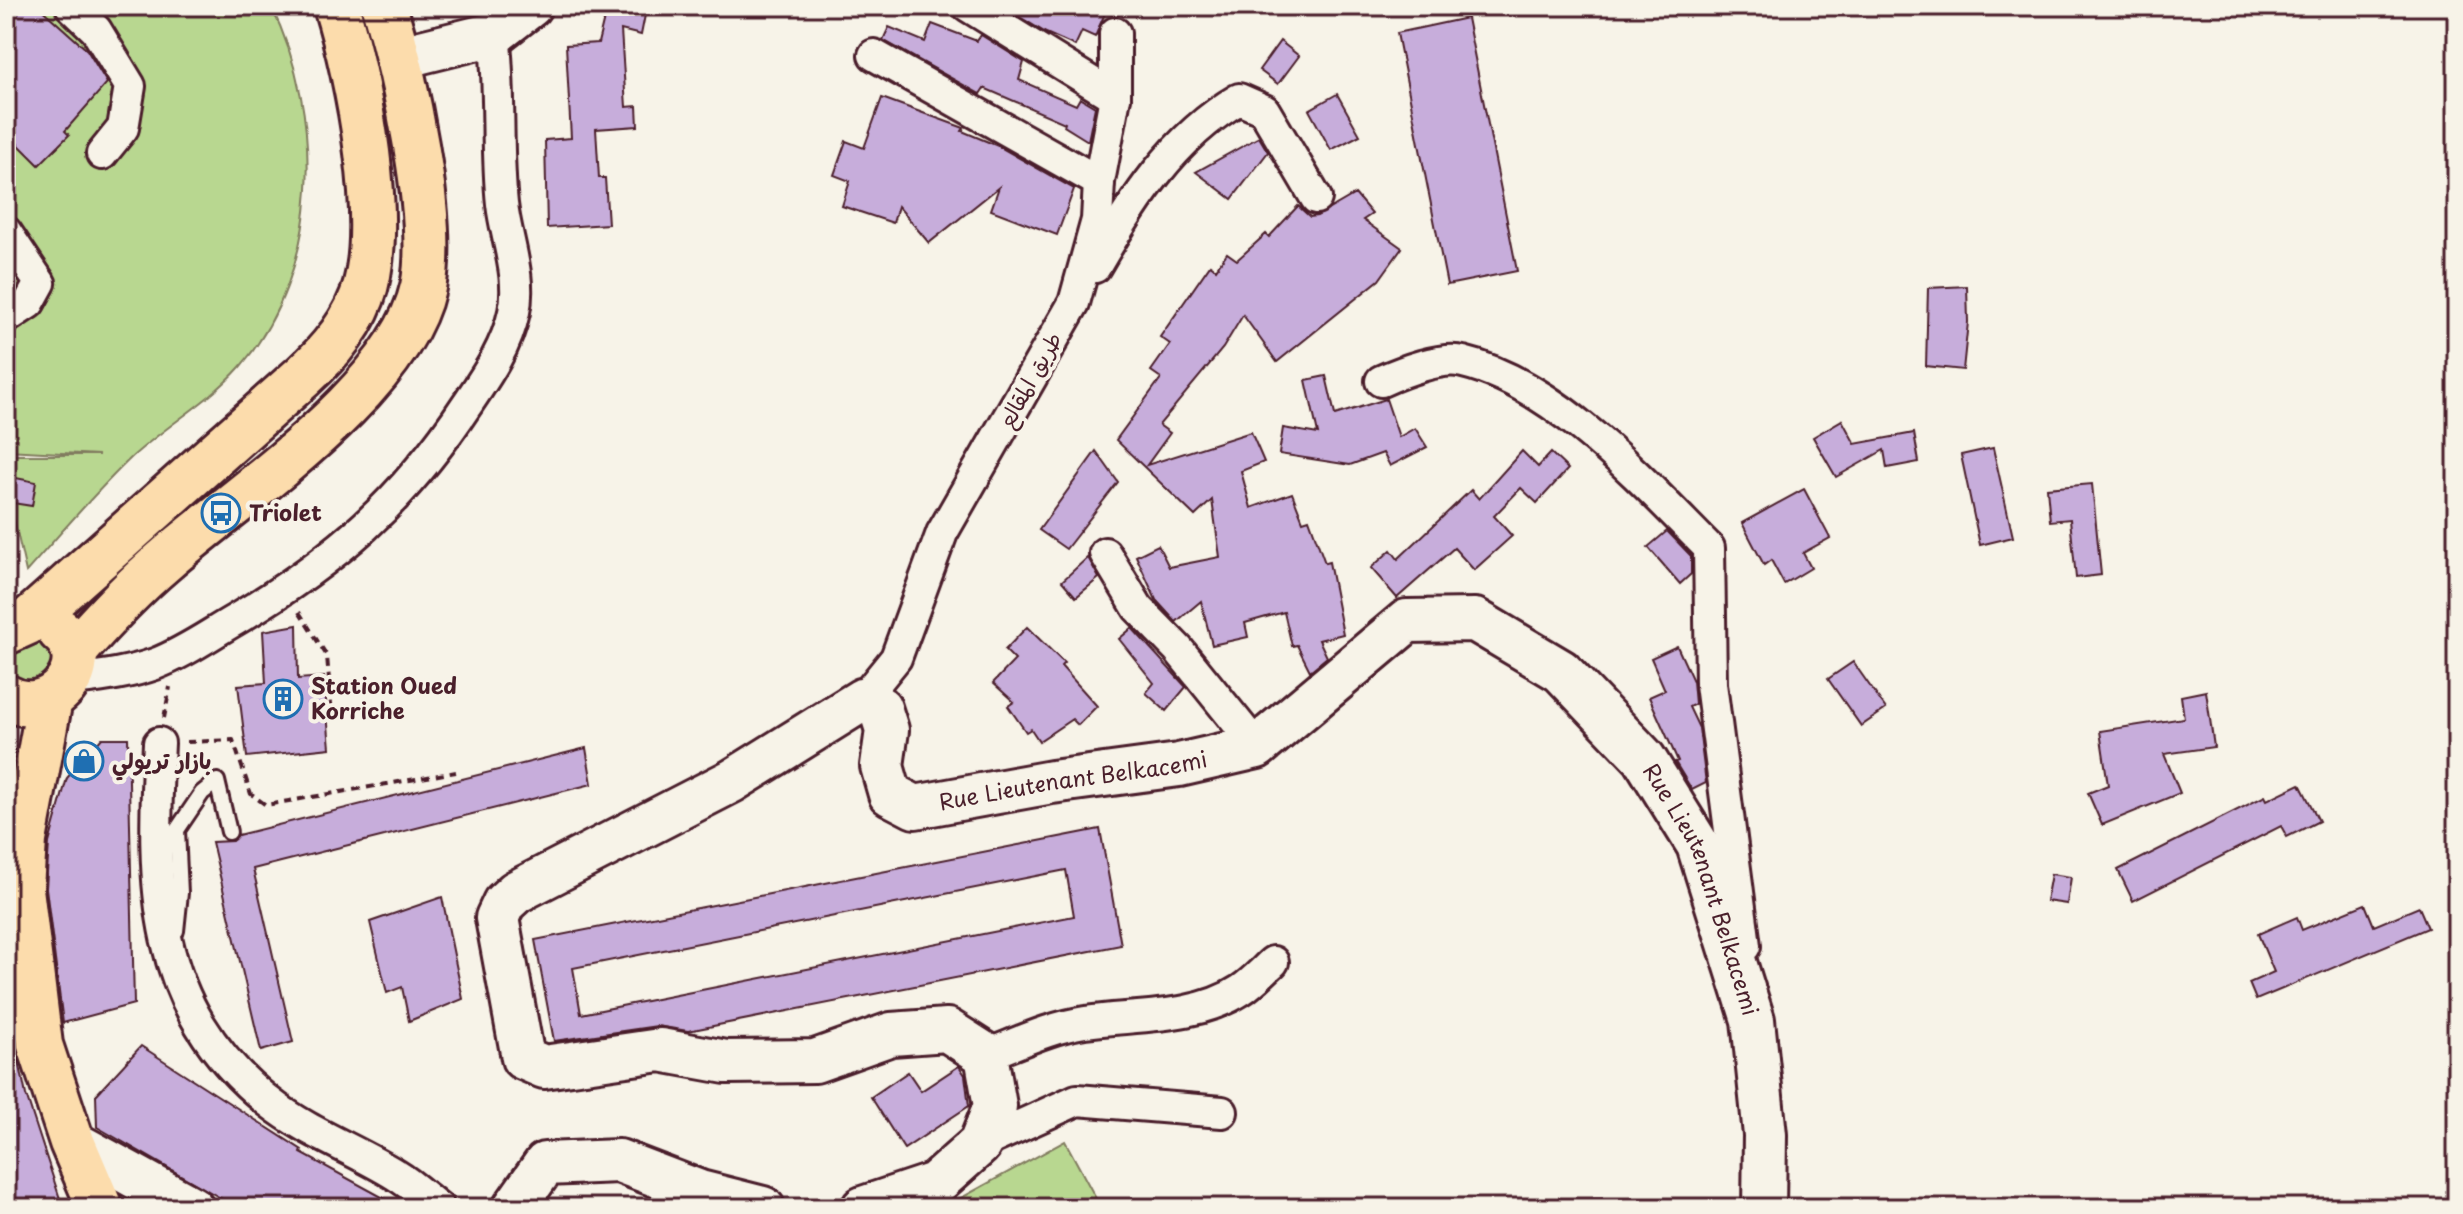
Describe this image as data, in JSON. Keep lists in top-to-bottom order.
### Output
{
  "streets": {
    "street": ["طريق المقالع", "Rue Lieutenant Belkacemi"]
  },
  "crossings": [
    ["طريق المقالع", "Rue Lieutenant Belkacemi"]
  ],
  "places": {
    "bus stop": ["Triolet"],
    "building": ["Station Oued Korriche"],
    "shop": ["بازار تريولي"]
  }
}
